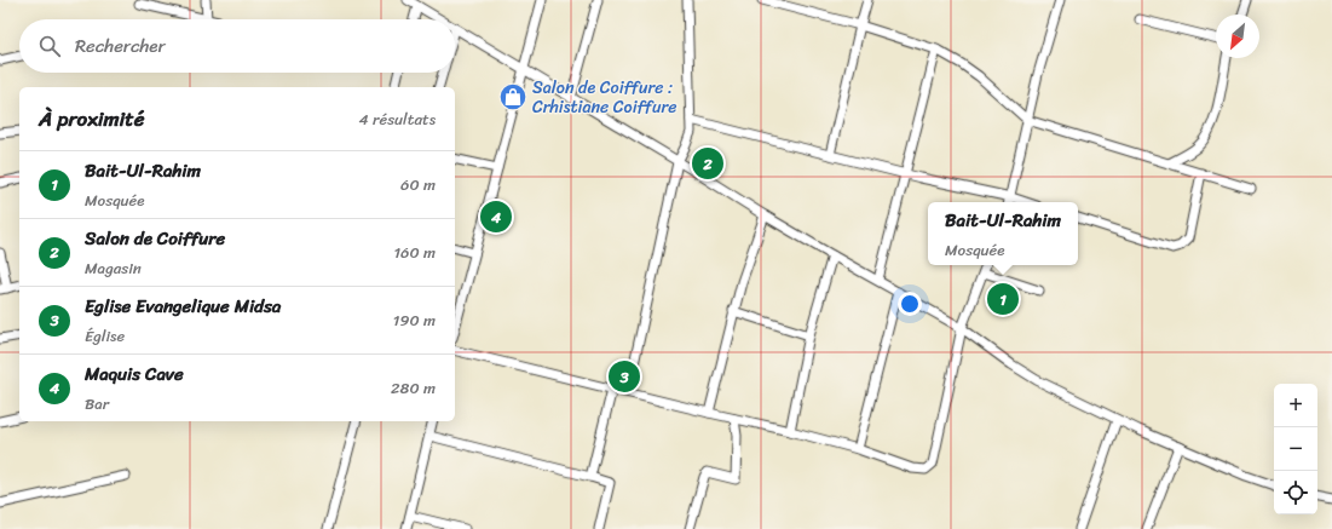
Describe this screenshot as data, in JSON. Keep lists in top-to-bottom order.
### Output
{
  "places": {
    "shop": ["Salon de Coiffure : Crhistiane Coiffure"]
  },
  "north": "bottom left",
  "page": {
    "search": "Rechercher",
    "heading": ["À proximité", "4 résultats"],
    "pins": [
      "2",
      "4",
      "1",
      "3"
    ],
    "list": [
      {
        "mark": "1",
        "name": "Bait-Ul-Rahim",
        "note": "Mosquée",
        "value": "60 m"
      },
      {
        "mark": "2",
        "name": "Salon de Coiffure",
        "note": "Magasin",
        "value": "160 m"
      },
      {
        "mark": "3",
        "name": "Eglise Evangelique Midsa",
        "note": "Église",
        "value": "190 m"
      },
      {
        "mark": "4",
        "name": "Maquis Cave",
        "note": "Bar",
        "value": "280 m"
      }
    ],
    "popup": ["Bait-Ul-Rahim", "Mosquée"],
    "map_buttons": ["+", "−"]
  }
}
